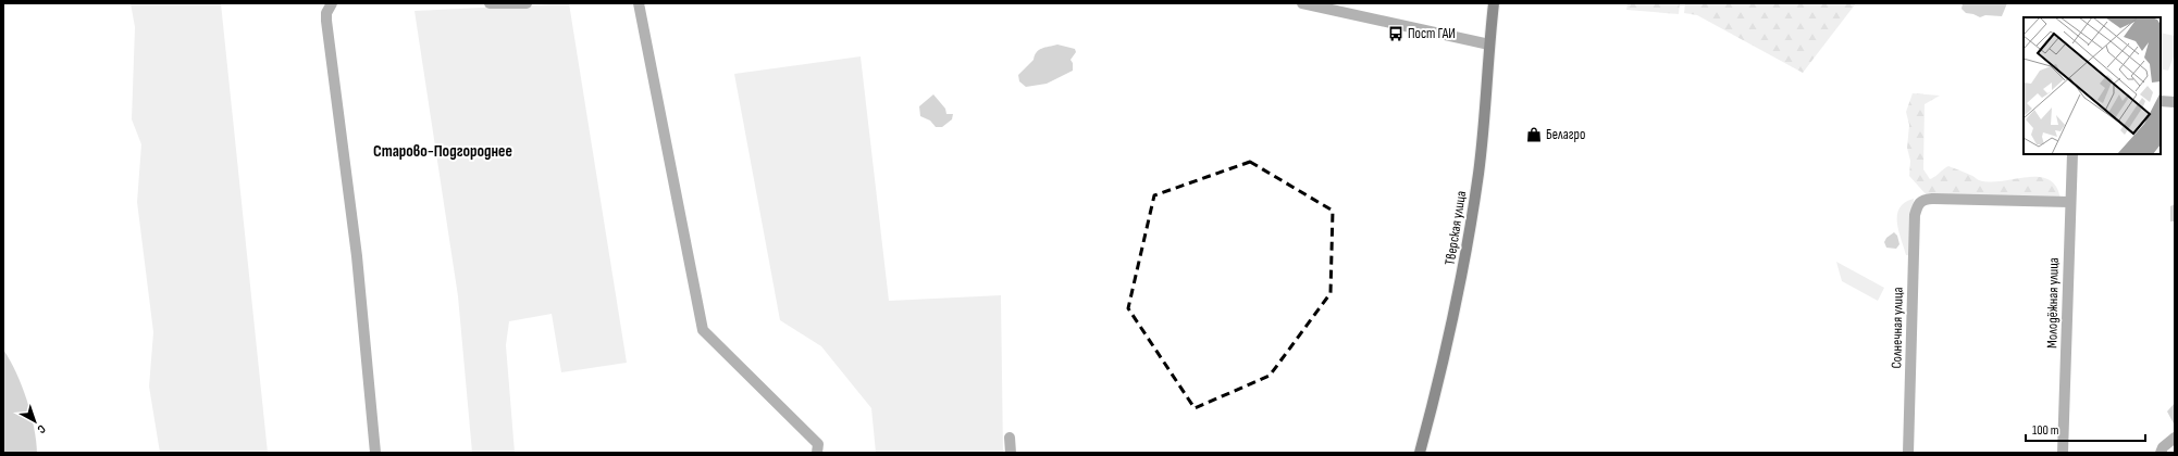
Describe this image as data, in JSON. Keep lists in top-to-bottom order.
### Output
{
  "streets": {
    "main road": ["Тверская улица"],
    "street": ["Молодёжная улица", "Солнечная улица"]
  },
  "crossings": [
    ["Молодёжная улица", "Солнечная улица"]
  ],
  "districts": ["Старово-Подгороднее"],
  "places": {
    "bus stop": ["Пост ГАИ"],
    "shop": ["Белагро"]
  },
  "scale_bar": "100 m",
  "north": "bottom right"
}
